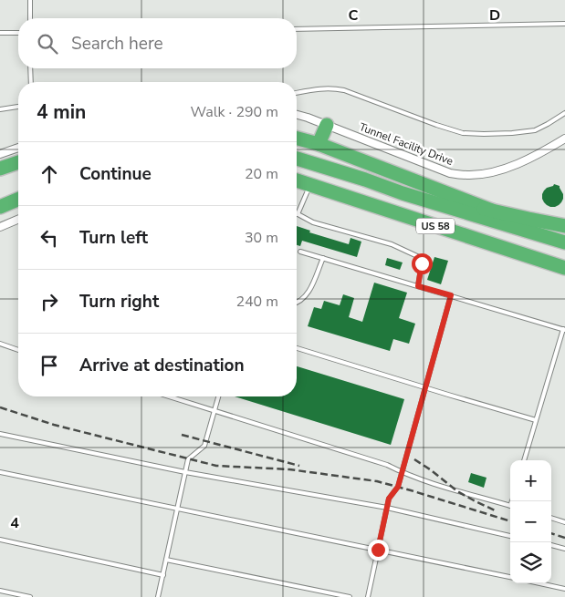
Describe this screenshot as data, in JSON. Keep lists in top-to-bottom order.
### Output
{
  "streets": {
    "highway": ["US 58"],
    "street": ["Tunnel Facility Drive"]
  },
  "page": {
    "search": "Search here",
    "heading": ["4 min", "Walk · 290 m"],
    "list": [
      ["Continue", "20 m"],
      ["Turn left", "30 m"],
      ["Turn right", "240 m"],
      "Arrive at destination"
    ],
    "map_buttons": ["+", "−"]
  },
  "grid": {
    "columns": ["C", "D"],
    "rows": ["4"]
  }
}
